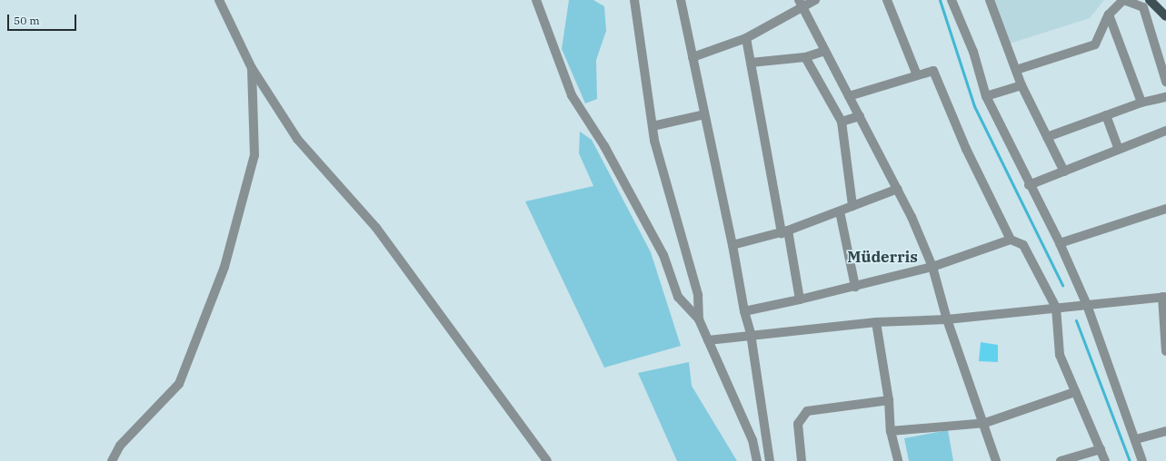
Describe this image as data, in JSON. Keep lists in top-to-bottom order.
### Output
{
  "districts": ["Müderris"],
  "scale_bar": "50 m"
}
